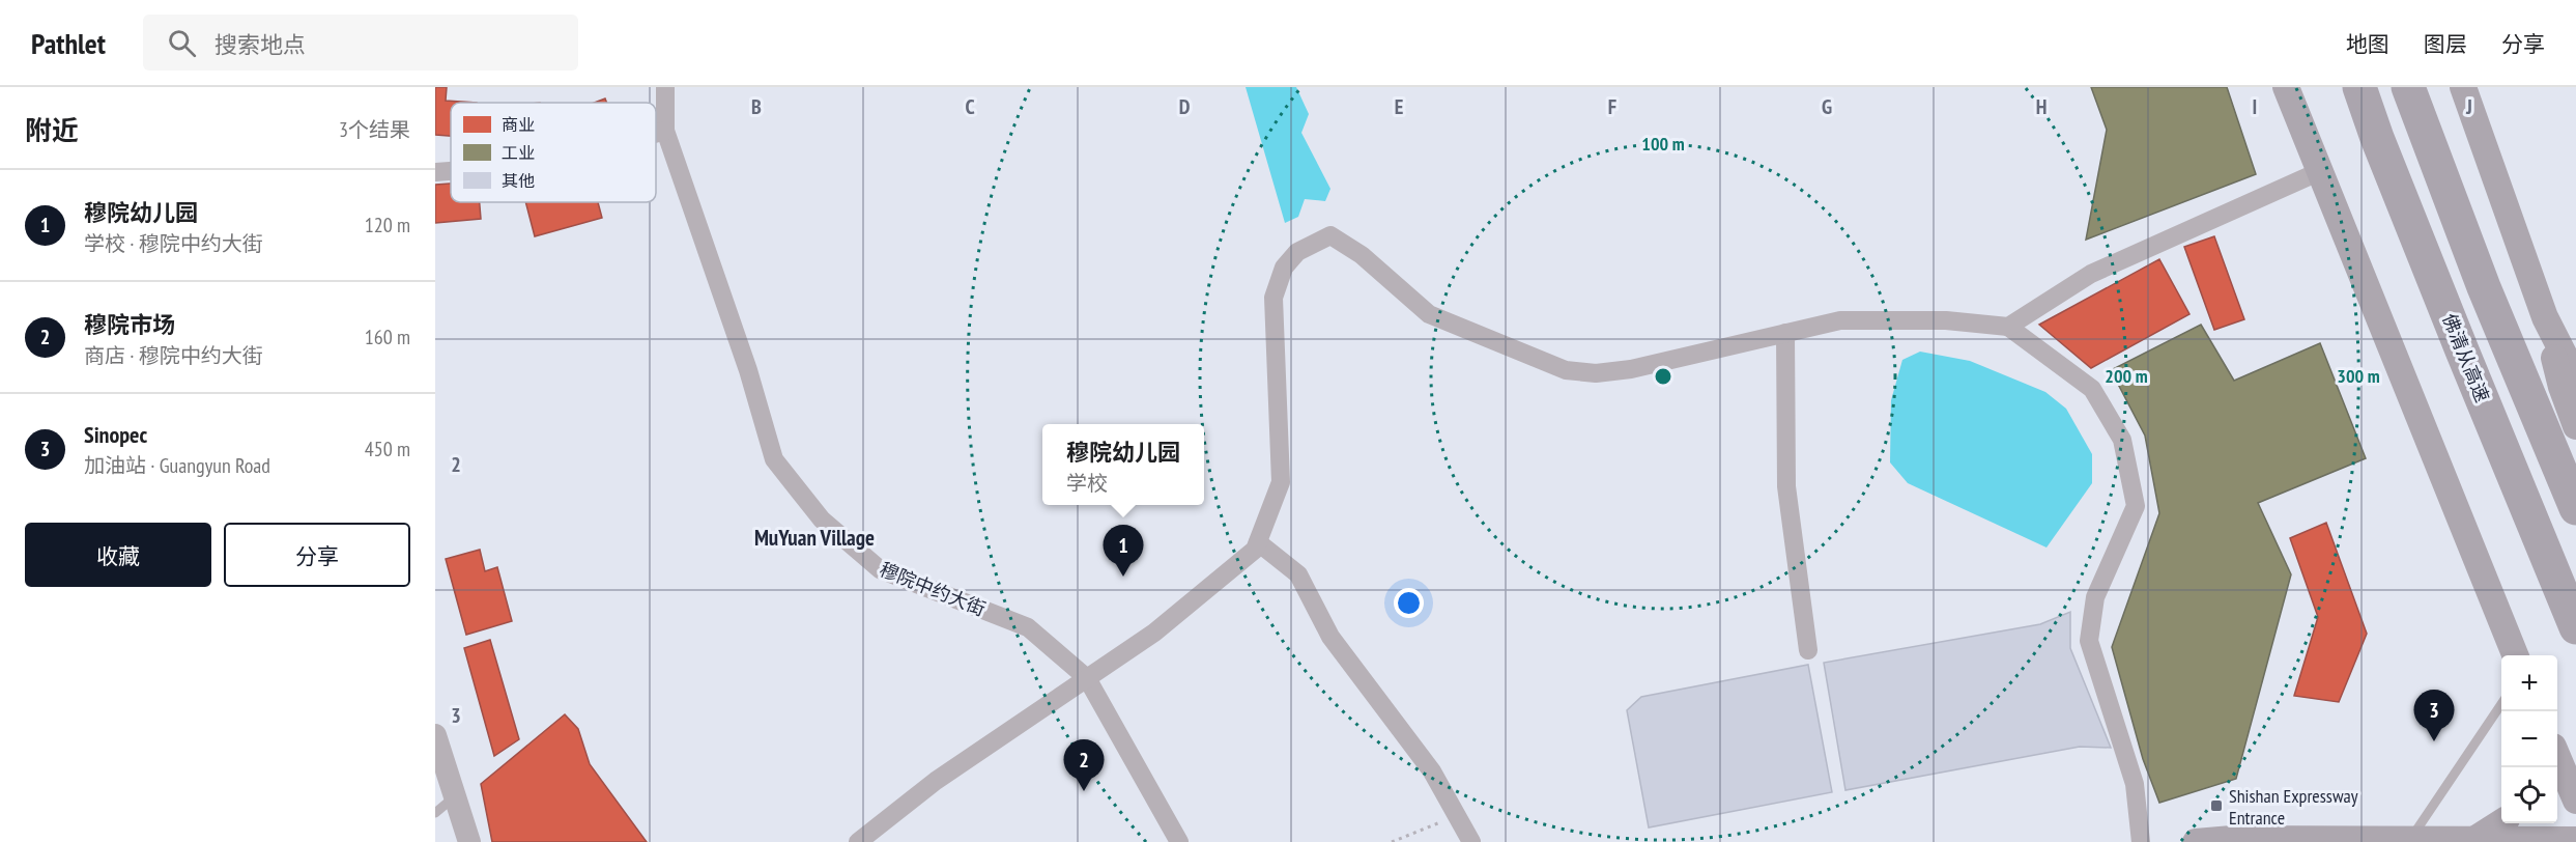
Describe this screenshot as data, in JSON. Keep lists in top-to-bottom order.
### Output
{
  "streets": {
    "highway": ["佛清从高速"],
    "street": ["穆院中约大街"]
  },
  "districts": ["MuYuan Village"],
  "places": {
    "transit": ["Shishan Expressway Entrance"]
  },
  "legend": ["商业", "工业", "其他"],
  "page": {
    "header": "Pathlet",
    "search": "搜索地点",
    "nav": ["地图", "图层", "分享"],
    "heading": ["附近", "3个结果"],
    "list": [
      {
        "mark": "1",
        "name": "穆院幼儿园",
        "note": "学校 · 穆院中约大街",
        "value": "120 m"
      },
      {
        "mark": "2",
        "name": "穆院市场",
        "note": "商店 · 穆院中约大街",
        "value": "160 m"
      },
      {
        "mark": "3",
        "name": "Sinopec",
        "note": "加油站 · Guangyun Road",
        "value": "450 m"
      }
    ],
    "popup": ["穆院幼儿园", "学校"],
    "buttons": ["收藏", "分享"],
    "pins": ["1", "3", "2"],
    "map_buttons": ["+", "−"]
  },
  "grid": {
    "columns": [
      "B",
      "C",
      "D",
      "E",
      "F",
      "G",
      "H",
      "I",
      "J"
    ],
    "rows": ["2", "3"]
  },
  "rings": ["100 m", "200 m", "300 m"]
}
